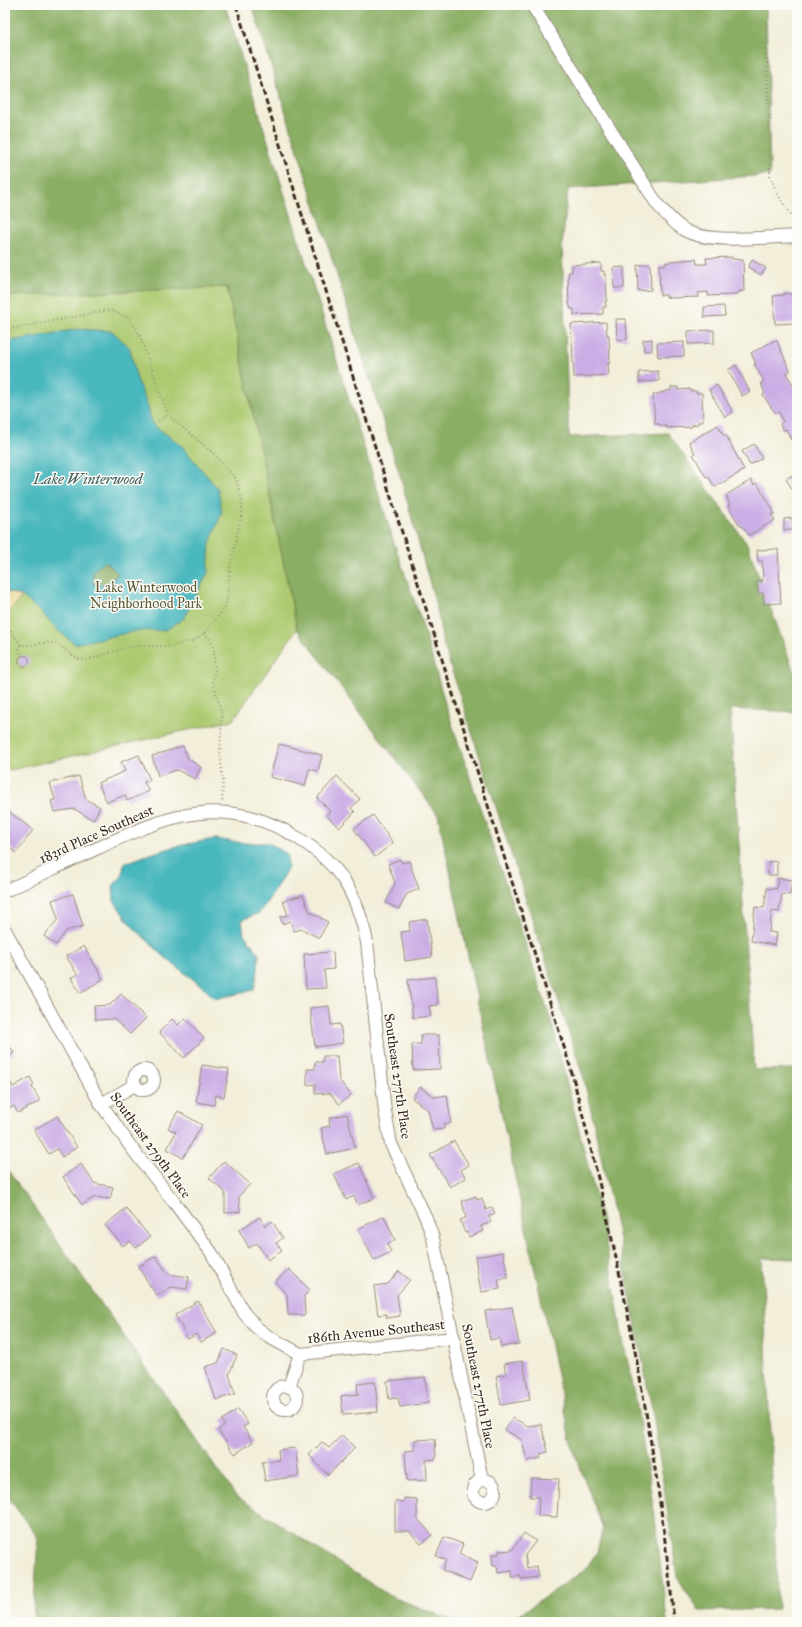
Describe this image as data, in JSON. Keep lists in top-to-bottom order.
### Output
{
  "streets": {
    "street": [
      "183rd Place Southeast",
      "Southeast 277th Place",
      "Southeast 279th Place",
      "186th Avenue Southeast"
    ]
  },
  "crossings": [
    ["183rd Place Southeast", "Southeast 277th Place"],
    ["Southeast 277th Place", "186th Avenue Southeast"],
    ["Southeast 279th Place", "186th Avenue Southeast"]
  ],
  "water": ["Lake Winterwood"],
  "parks": ["Lake Winterwood Neighborhood Park"]
}
